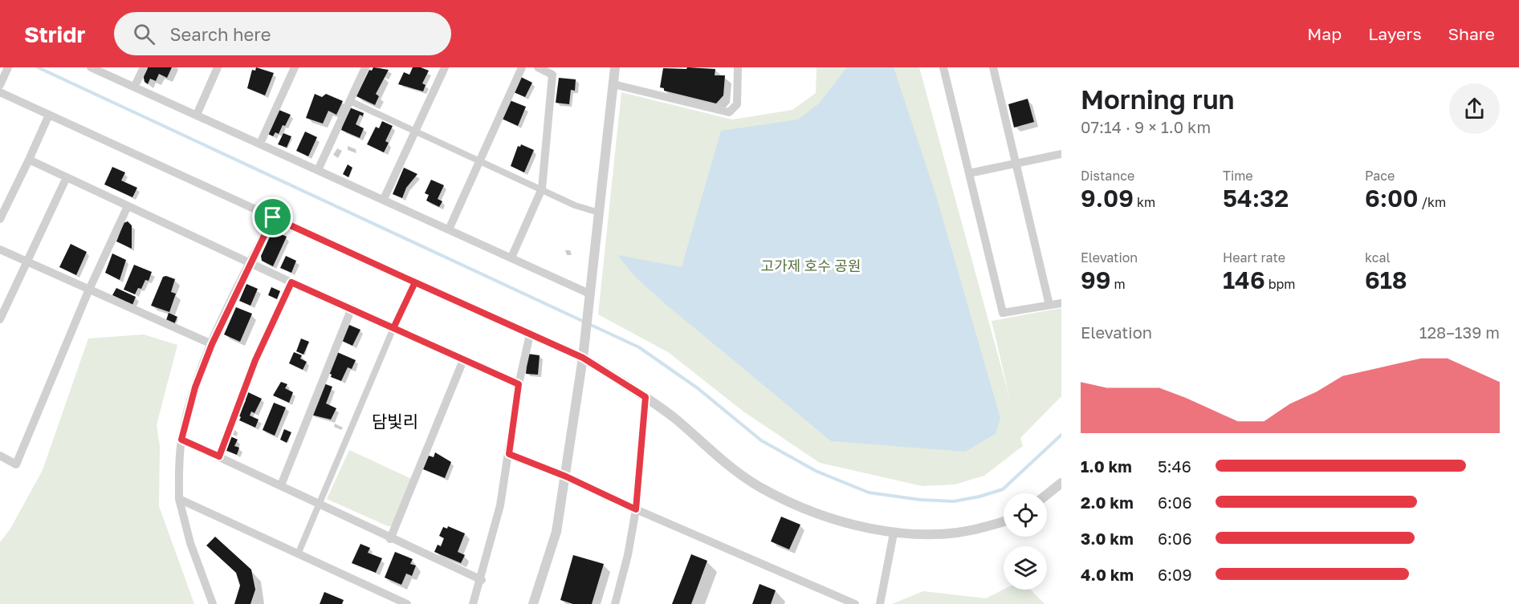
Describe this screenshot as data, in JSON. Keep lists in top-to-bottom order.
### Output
{
  "districts": ["담빛리"],
  "parks": ["고가제 호수 공원"],
  "page": {
    "header": "Stridr",
    "search": "Search here",
    "nav": ["Map", "Layers", "Share"],
    "heading": ["Morning run", "07:14 · 9 × 1.0 km"],
    "stats": [
      ["Distance", "9.09 km"],
      ["Time", "54:32"],
      ["Pace", "6:00 /km"],
      ["Elevation", "99 m"],
      ["Heart rate", "146 bpm"],
      ["kcal", "618"]
    ],
    "chart": ["Elevation", "128–139 m"],
    "list": [
      {
        "name": "1.0 km",
        "note": "5:46"
      },
      {
        "name": "2.0 km",
        "note": "6:06"
      },
      {
        "name": "3.0 km",
        "note": "6:06"
      },
      {
        "name": "4.0 km",
        "note": "6:09"
      }
    ]
  }
}
